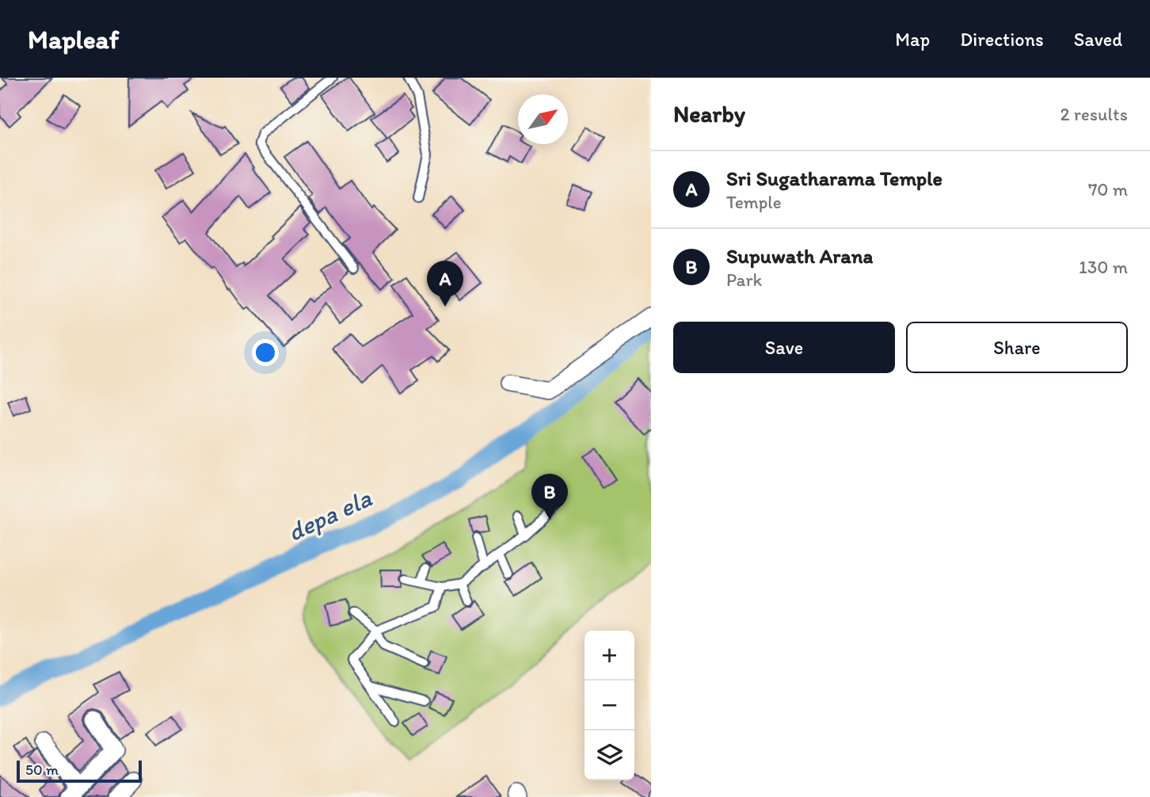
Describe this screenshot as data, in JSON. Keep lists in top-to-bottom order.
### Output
{
  "water": ["depa ela"],
  "scale_bar": "50 m",
  "north": "top right",
  "page": {
    "header": "Mapleaf",
    "nav": ["Map", "Directions", "Saved"],
    "heading": ["Nearby", "2 results"],
    "list": [
      {
        "mark": "A",
        "name": "Sri Sugatharama Temple",
        "note": "Temple",
        "value": "70 m"
      },
      {
        "mark": "B",
        "name": "Supuwath Arana",
        "note": "Park",
        "value": "130 m"
      }
    ],
    "pins": ["A", "B"],
    "buttons": ["Save", "Share"],
    "map_buttons": ["+", "−"],
    "scale": "50 m"
  }
}
